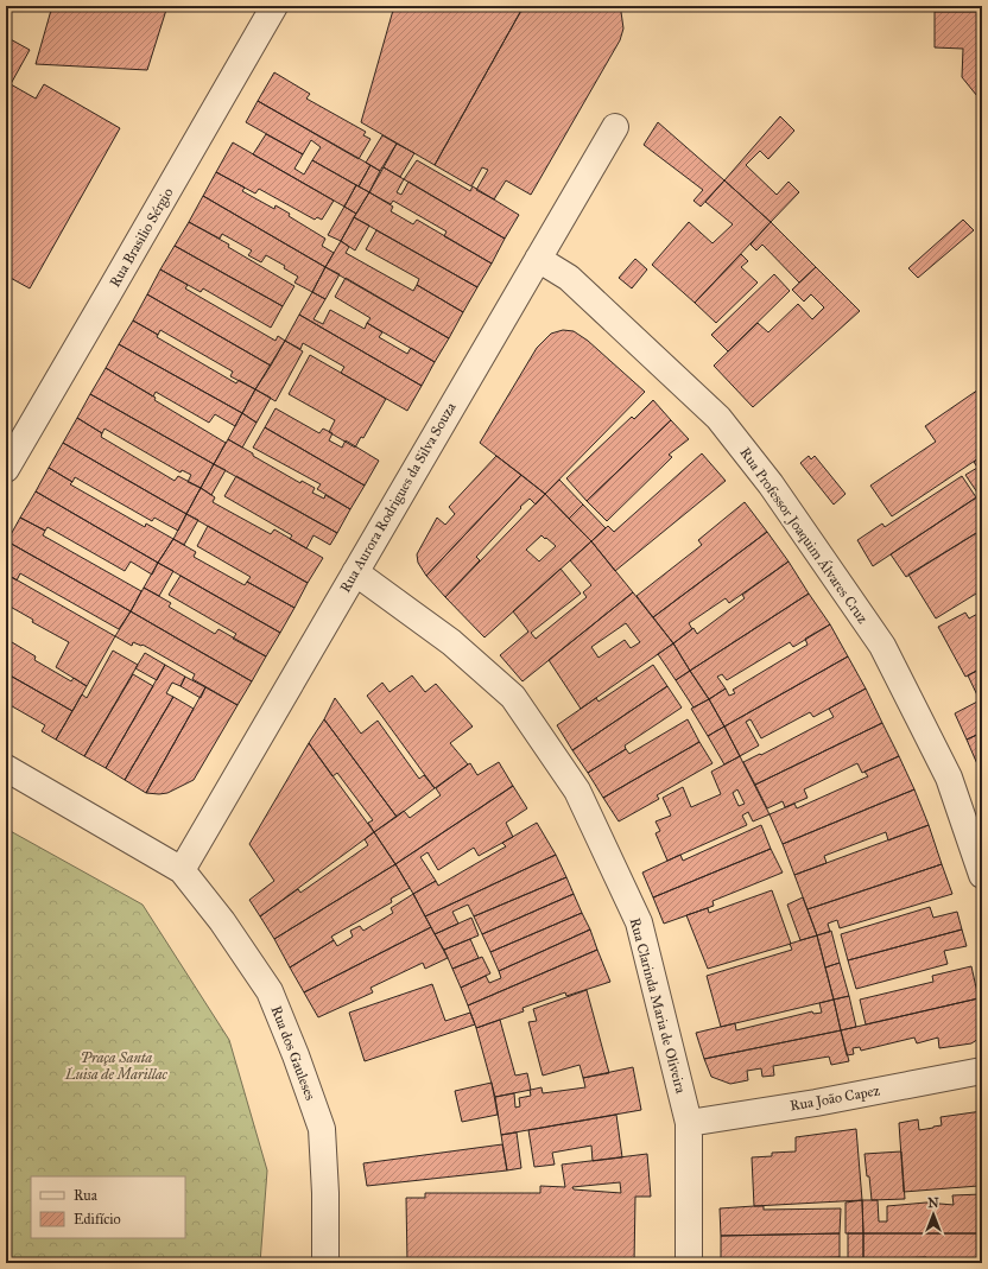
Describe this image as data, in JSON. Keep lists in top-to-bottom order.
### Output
{
  "streets": {
    "street": [
      "Rua Brasilio Sérgio",
      "Rua Aurora Rodrigues da Silva Souza",
      "Rua Professor Joaquim Álvares Cruz",
      "Rua Clarinda Maria de Oliveira",
      "Rua dos Gauleses",
      "Rua João Capez"
    ]
  },
  "crossings": [
    ["Rua Aurora Rodrigues da Silva Souza", "Rua Professor Joaquim Álvares Cruz"],
    ["Rua Aurora Rodrigues da Silva Souza", "Rua Clarinda Maria de Oliveira"],
    ["Rua Aurora Rodrigues da Silva Souza", "Rua dos Gauleses"],
    ["Rua Clarinda Maria de Oliveira", "Rua João Capez"]
  ],
  "parks": ["Praça Santa Luisa de Marillac"],
  "legend": ["Rua", "Edifício"],
  "north": "top"
}
